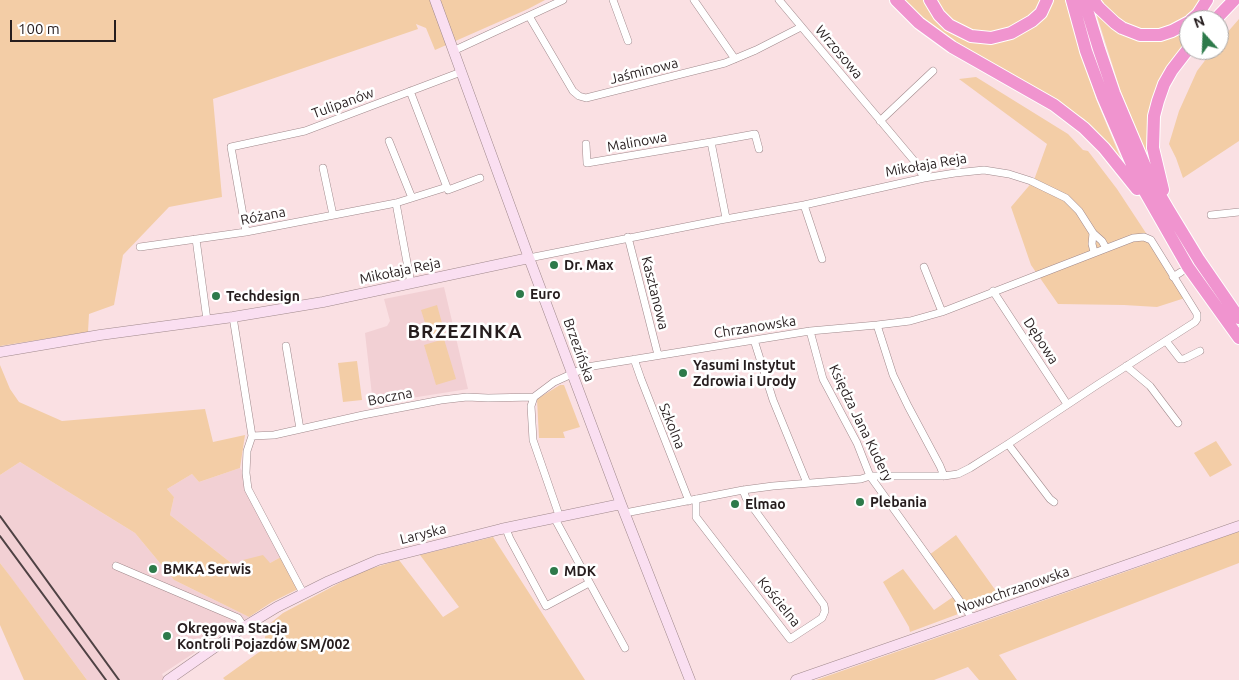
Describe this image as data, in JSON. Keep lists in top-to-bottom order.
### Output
{
  "streets": {
    "street": [
      "Wrzosowa",
      "Jaśminowa",
      "Tulipanów",
      "Malinowa",
      "Mikołaja Reja",
      "Różana",
      "Kasztanowa",
      "Chrzanowska",
      "Dębowa",
      "Brzezińska",
      "Boczna",
      "Księdza Jana Kudery",
      "Szkolna",
      "Laryska",
      "Nowochrzanowska",
      "Kościelna"
    ]
  },
  "crossings": [
    ["Wrzosowa", "Jaśminowa"],
    ["Wrzosowa", "Mikołaja Reja"],
    ["Tulipanów", "Różana"],
    ["Tulipanów", "Brzezińska"],
    ["Mikołaja Reja", "Kasztanowa"],
    ["Mikołaja Reja", "Chrzanowska"],
    ["Mikołaja Reja", "Brzezińska"],
    ["Kasztanowa", "Chrzanowska"],
    ["Chrzanowska", "Dębowa"],
    ["Chrzanowska", "Brzezińska"],
    ["Chrzanowska", "Boczna"],
    ["Chrzanowska", "Księdza Jana Kudery"],
    ["Chrzanowska", "Szkolna"],
    ["Brzezińska", "Laryska"],
    ["Księdza Jana Kudery", "Nowochrzanowska"],
    ["Szkolna", "Kościelna"]
  ],
  "districts": ["BRZEZINKA"],
  "places": [
    "Dr. Max",
    "Euro",
    "Techdesign",
    "Yasumi Instytut Zdrowia i Urody",
    "Plebania",
    "Elmao",
    "BMKA Serwis",
    "MDK",
    "Okręgowa Stacja Kontroli Pojazdów SM/002"
  ],
  "scale_bar": "100 m",
  "north": "top"
}
